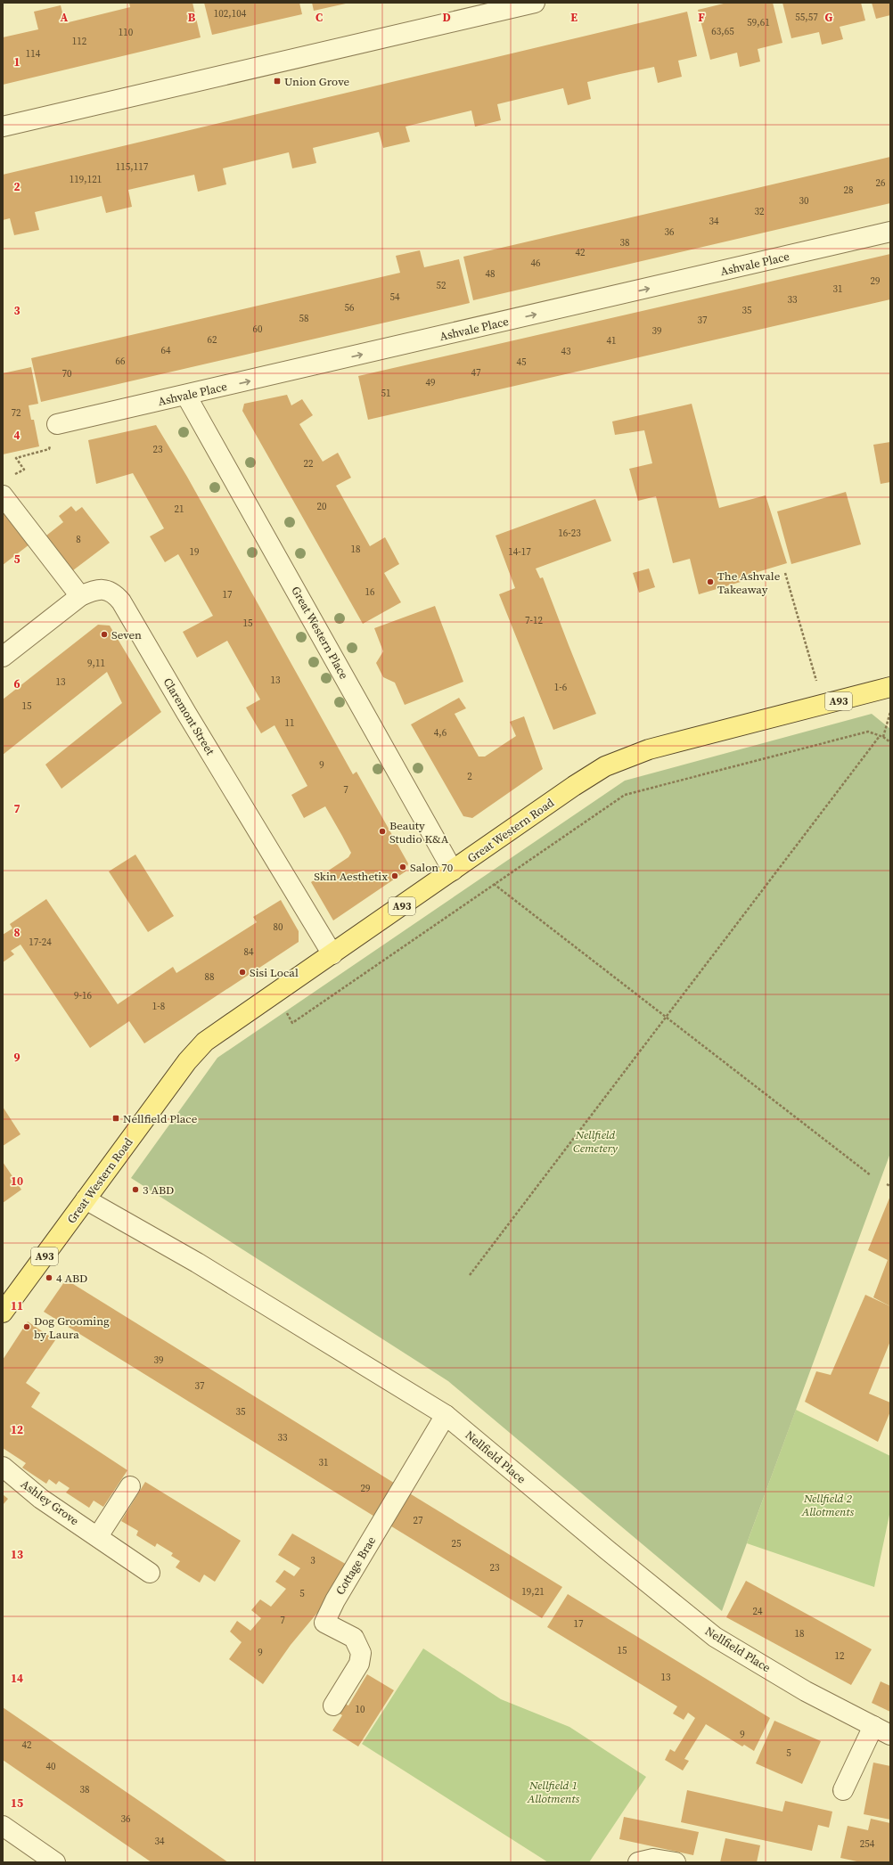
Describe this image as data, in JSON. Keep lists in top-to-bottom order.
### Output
{
  "streets": {
    "main road": ["A93", "Great Western Road"],
    "street": [
      "Ashvale Place",
      "Great Western Place",
      "Claremont Street",
      "Nellfield Place",
      "Ashley Grove",
      "Cottage Brae"
    ]
  },
  "crossings": [
    ["Ashvale Place", "Great Western Place"],
    ["Great Western Place", "Great Western Road"],
    ["Claremont Street", "Great Western Road"],
    ["Great Western Road", "Nellfield Place"],
    ["Nellfield Place", "Cottage Brae"]
  ],
  "one_way": ["Ashvale Place"],
  "parks": ["Nellfield Cemetery", "Nellfield 2 Allotments", "Nellfield 1 Allotments"],
  "places": {
    "transit": ["Union Grove", "Nellfield Place"],
    "other": [
      "The Ashvale Takeaway",
      "Seven",
      "Beauty Studio K&A",
      "Salon 70",
      "Skin Aesthetix",
      "Sisi Local",
      "3 ABD",
      "4 ABD",
      "Dog Grooming by Laura"
    ]
  },
  "house_numbers": [
    "102,104",
    "55,57",
    "59,61",
    "63,65",
    "110",
    "112",
    "114",
    "115,117",
    "119,121",
    "26",
    "28",
    "30",
    "32",
    "34",
    "36",
    "38",
    "42",
    "46",
    "48",
    "29",
    "52",
    "31",
    "54",
    "33",
    "56",
    "35",
    "58",
    "37",
    "60",
    "39",
    "62",
    "41",
    "64",
    "43",
    "66",
    "45",
    "47",
    "70",
    "49",
    "51",
    "72",
    "23",
    "22",
    "20",
    "21",
    "16-23",
    "8",
    "18",
    "19",
    "14-17",
    "16",
    "17",
    "7-12",
    "15",
    "9,11",
    "13",
    "13",
    "1-6",
    "15",
    "11",
    "4,6",
    "9",
    "2",
    "7",
    "80",
    "17-24",
    "84",
    "88",
    "9-16",
    "1-8",
    "39",
    "37",
    "35",
    "33",
    "31",
    "29",
    "27",
    "25",
    "3",
    "23",
    "19,21",
    "5",
    "24",
    "7",
    "17",
    "18",
    "15",
    "9",
    "12",
    "13",
    "10",
    "9",
    "42",
    "5",
    "40",
    "38",
    "36",
    "34",
    "254"
  ],
  "grid": {
    "columns": [
      "A",
      "B",
      "C",
      "D",
      "E",
      "F",
      "G"
    ],
    "rows": [
      "1",
      "2",
      "3",
      "4",
      "5",
      "6",
      "7",
      "8",
      "9",
      "10",
      "11",
      "12",
      "13",
      "14",
      "15"
    ]
  }
}
